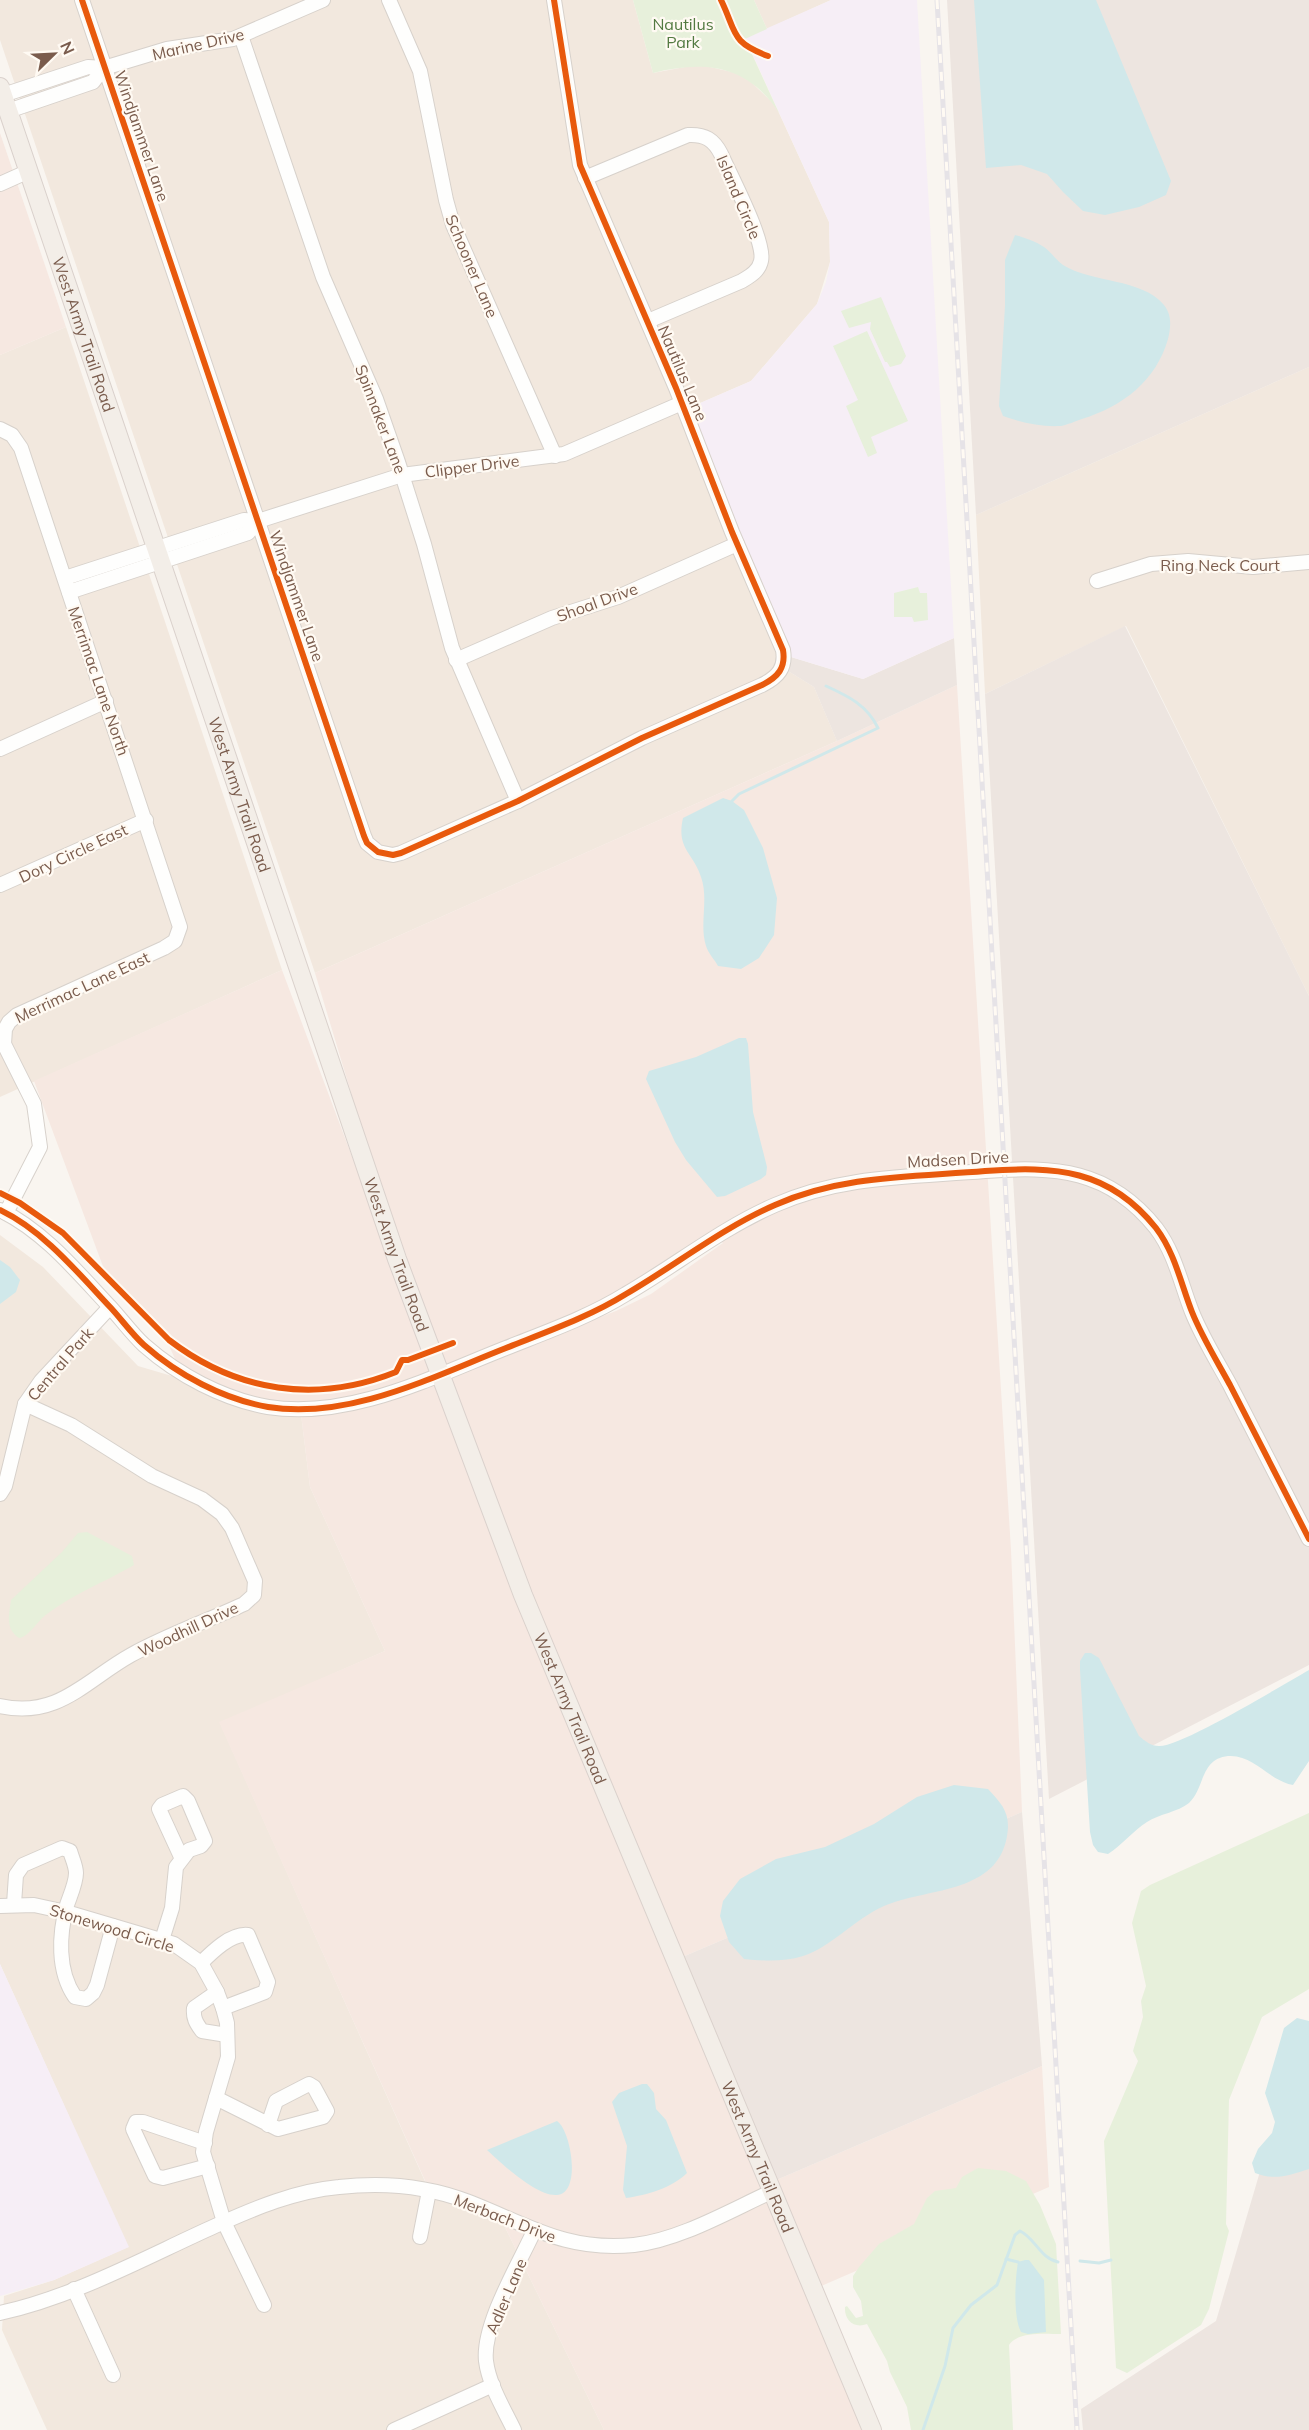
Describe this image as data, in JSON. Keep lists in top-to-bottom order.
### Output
{
  "streets": {
    "main road": ["West Army Trail Road"],
    "street": [
      "Marine Drive",
      "Windjammer Lane",
      "Island Circle",
      "Schooner Lane",
      "Nautilus Lane",
      "Spinnaker Lane",
      "Clipper Drive",
      "Ring Neck Court",
      "Shoal Drive",
      "Merrimac Lane North",
      "Dory Circle East",
      "Merrimac Lane East",
      "Madsen Drive",
      "Central Park",
      "Woodhill Drive",
      "Stonewood Circle",
      "Merbach Drive",
      "Adler Lane"
    ]
  },
  "crossings": [
    ["Marine Drive", "Windjammer Lane"],
    ["Marine Drive", "West Army Trail Road"],
    ["Marine Drive", "Spinnaker Lane"],
    ["Windjammer Lane", "Nautilus Lane"],
    ["Windjammer Lane", "Spinnaker Lane"],
    ["Windjammer Lane", "Clipper Drive"],
    ["Island Circle", "Nautilus Lane"],
    ["Schooner Lane", "Clipper Drive"],
    ["West Army Trail Road", "Clipper Drive"],
    ["West Army Trail Road", "Madsen Drive"],
    ["West Army Trail Road", "Merbach Drive"],
    ["Nautilus Lane", "Clipper Drive"],
    ["Nautilus Lane", "Shoal Drive"],
    ["Spinnaker Lane", "Clipper Drive"],
    ["Spinnaker Lane", "Shoal Drive"],
    ["Clipper Drive", "Merrimac Lane North"],
    ["Merrimac Lane North", "Dory Circle East"],
    ["Merrimac Lane North", "Merrimac Lane East"],
    ["Merrimac Lane East", "Madsen Drive"],
    ["Madsen Drive", "Central Park"],
    ["Central Park", "Woodhill Drive"],
    ["Stonewood Circle", "Merbach Drive"],
    ["Merbach Drive", "Adler Lane"]
  ],
  "parks": ["Nautilus Park"],
  "north": "top right"
}
